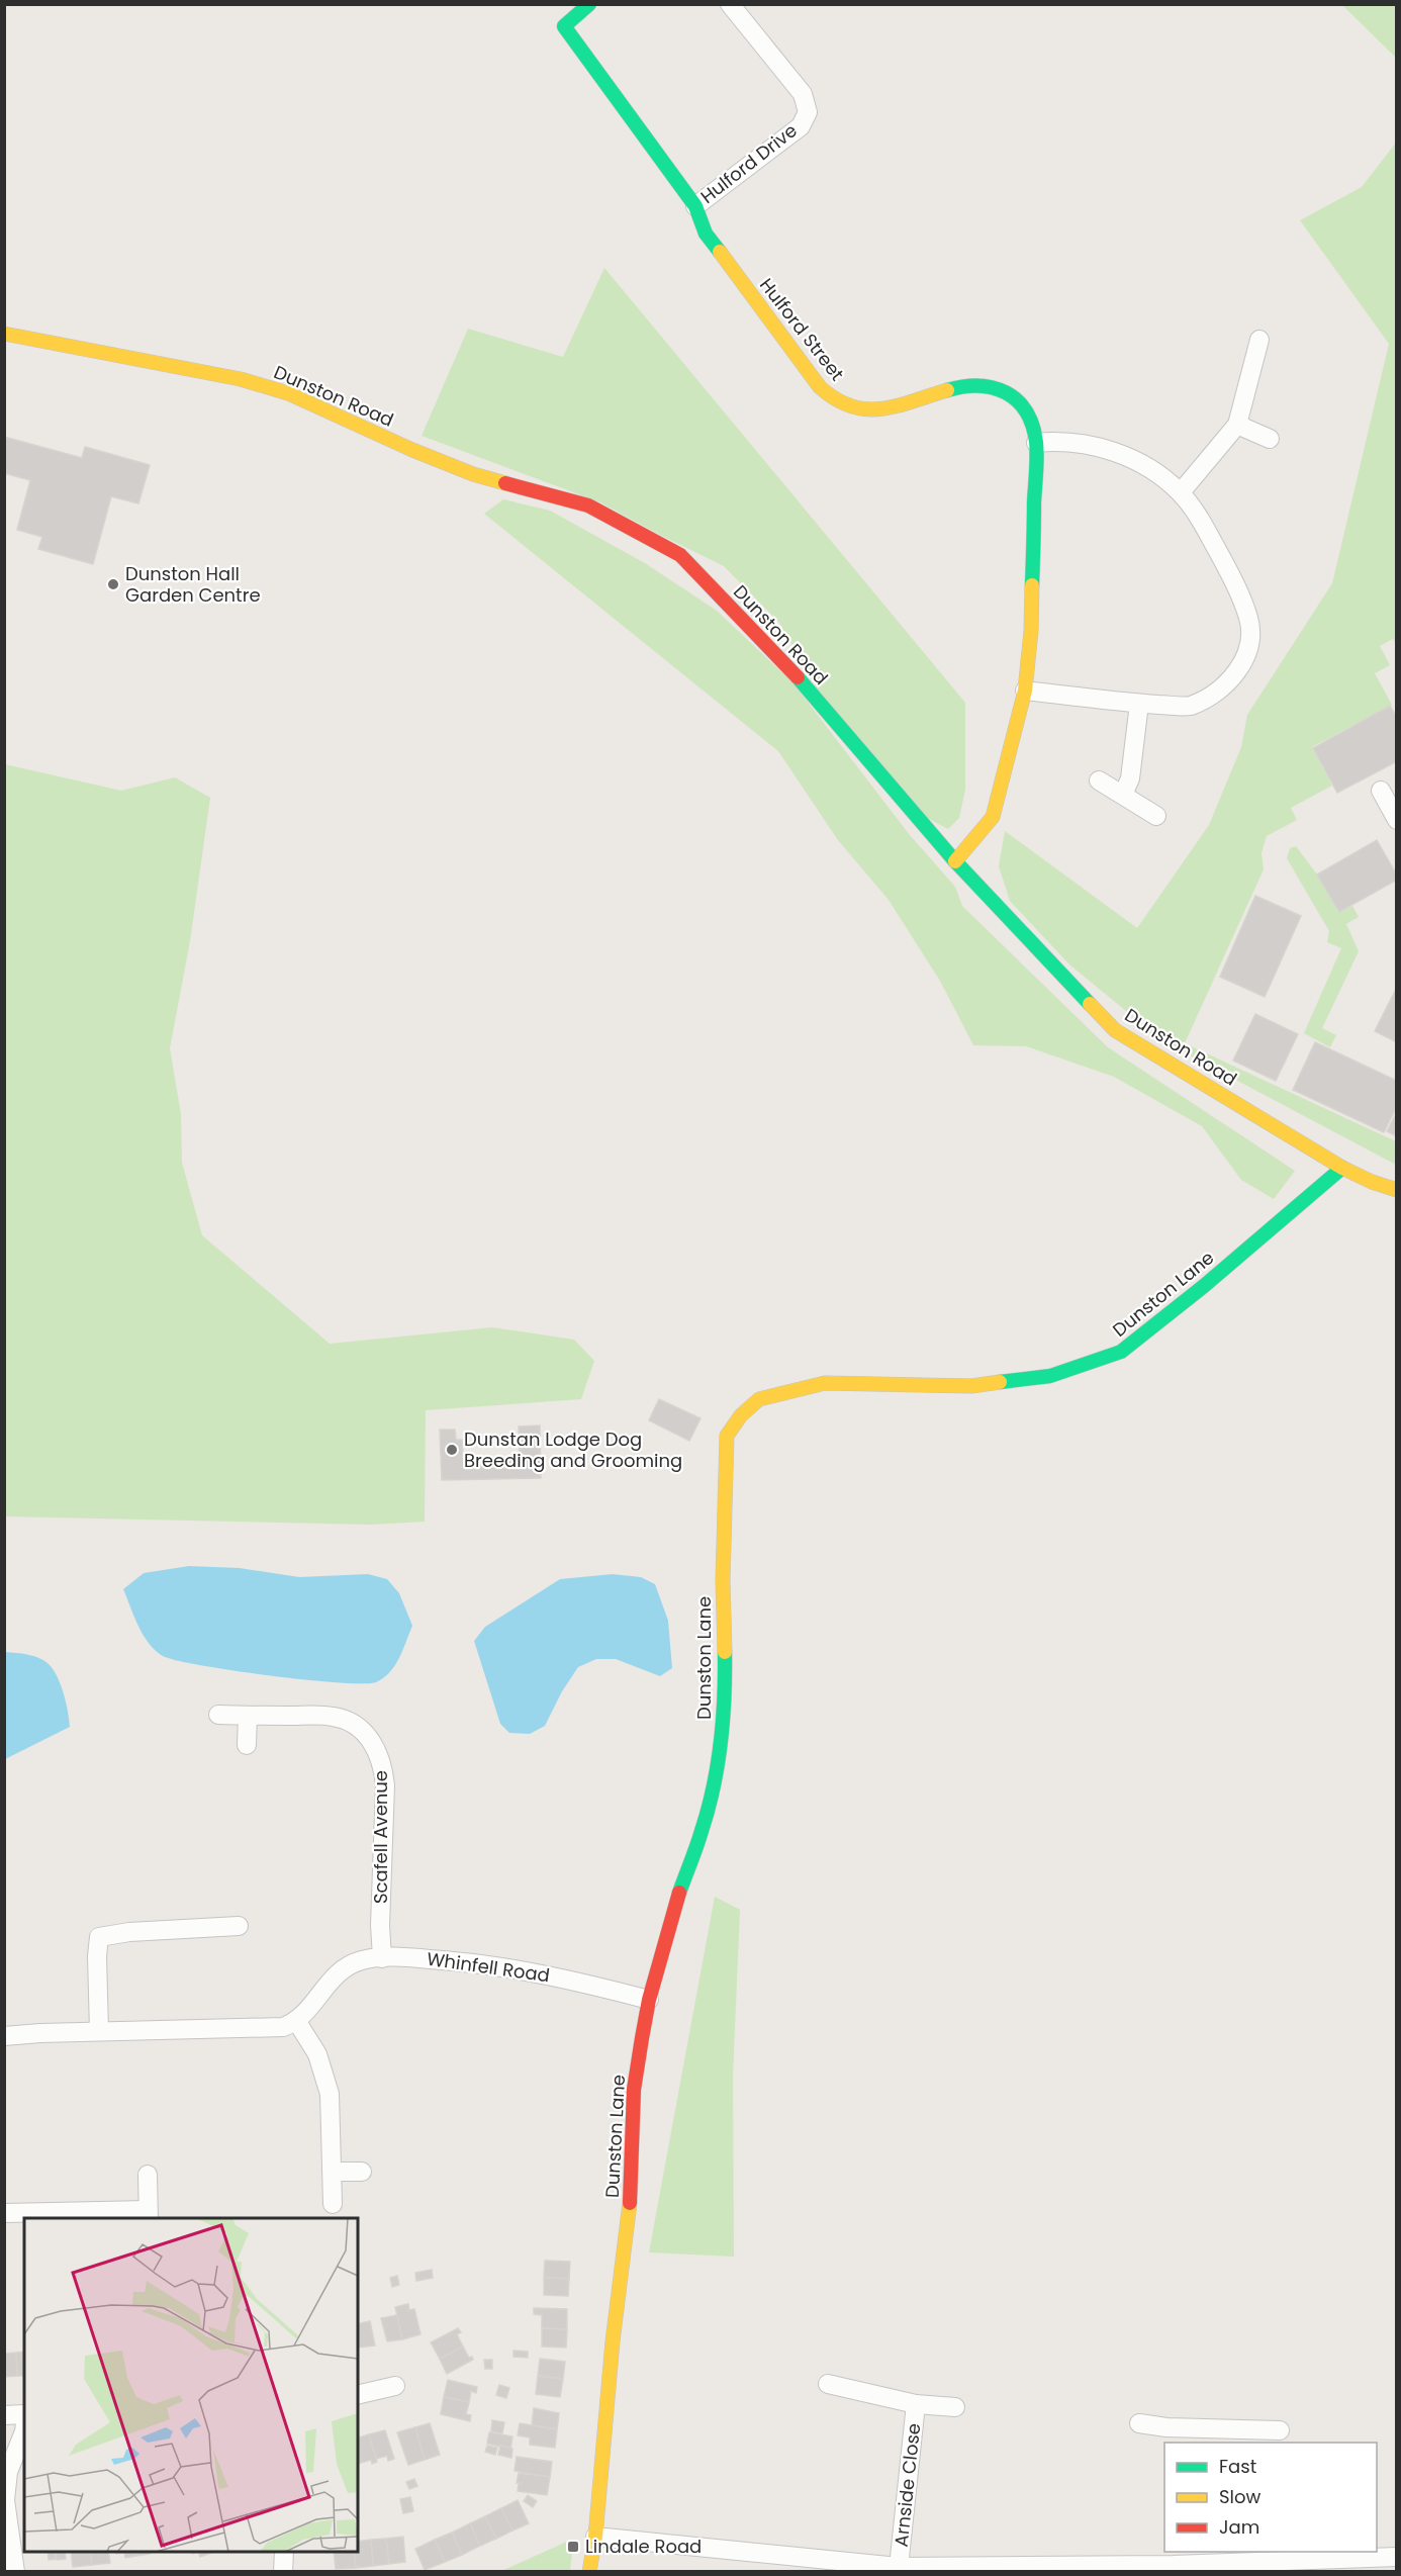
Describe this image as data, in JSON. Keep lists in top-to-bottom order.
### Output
{
  "streets": {
    "street": [
      "Hulford Drive",
      "Hulford Street",
      "Dunston Road",
      "Dunston Lane",
      "Scafell Avenue",
      "Whinfell Road",
      "Arnside Close"
    ]
  },
  "crossings": [
    ["Hulford Drive", "Hulford Street"],
    ["Hulford Street", "Dunston Road"],
    ["Dunston Road", "Dunston Lane"],
    ["Dunston Lane", "Whinfell Road"],
    ["Scafell Avenue", "Whinfell Road"]
  ],
  "places": {
    "other": ["Dunston Hall Garden Centre", "Dunstan Lodge Dog Breeding and Grooming"],
    "transit": ["Lindale Road"]
  },
  "legend": ["Fast", "Slow", "Jam"]
}
